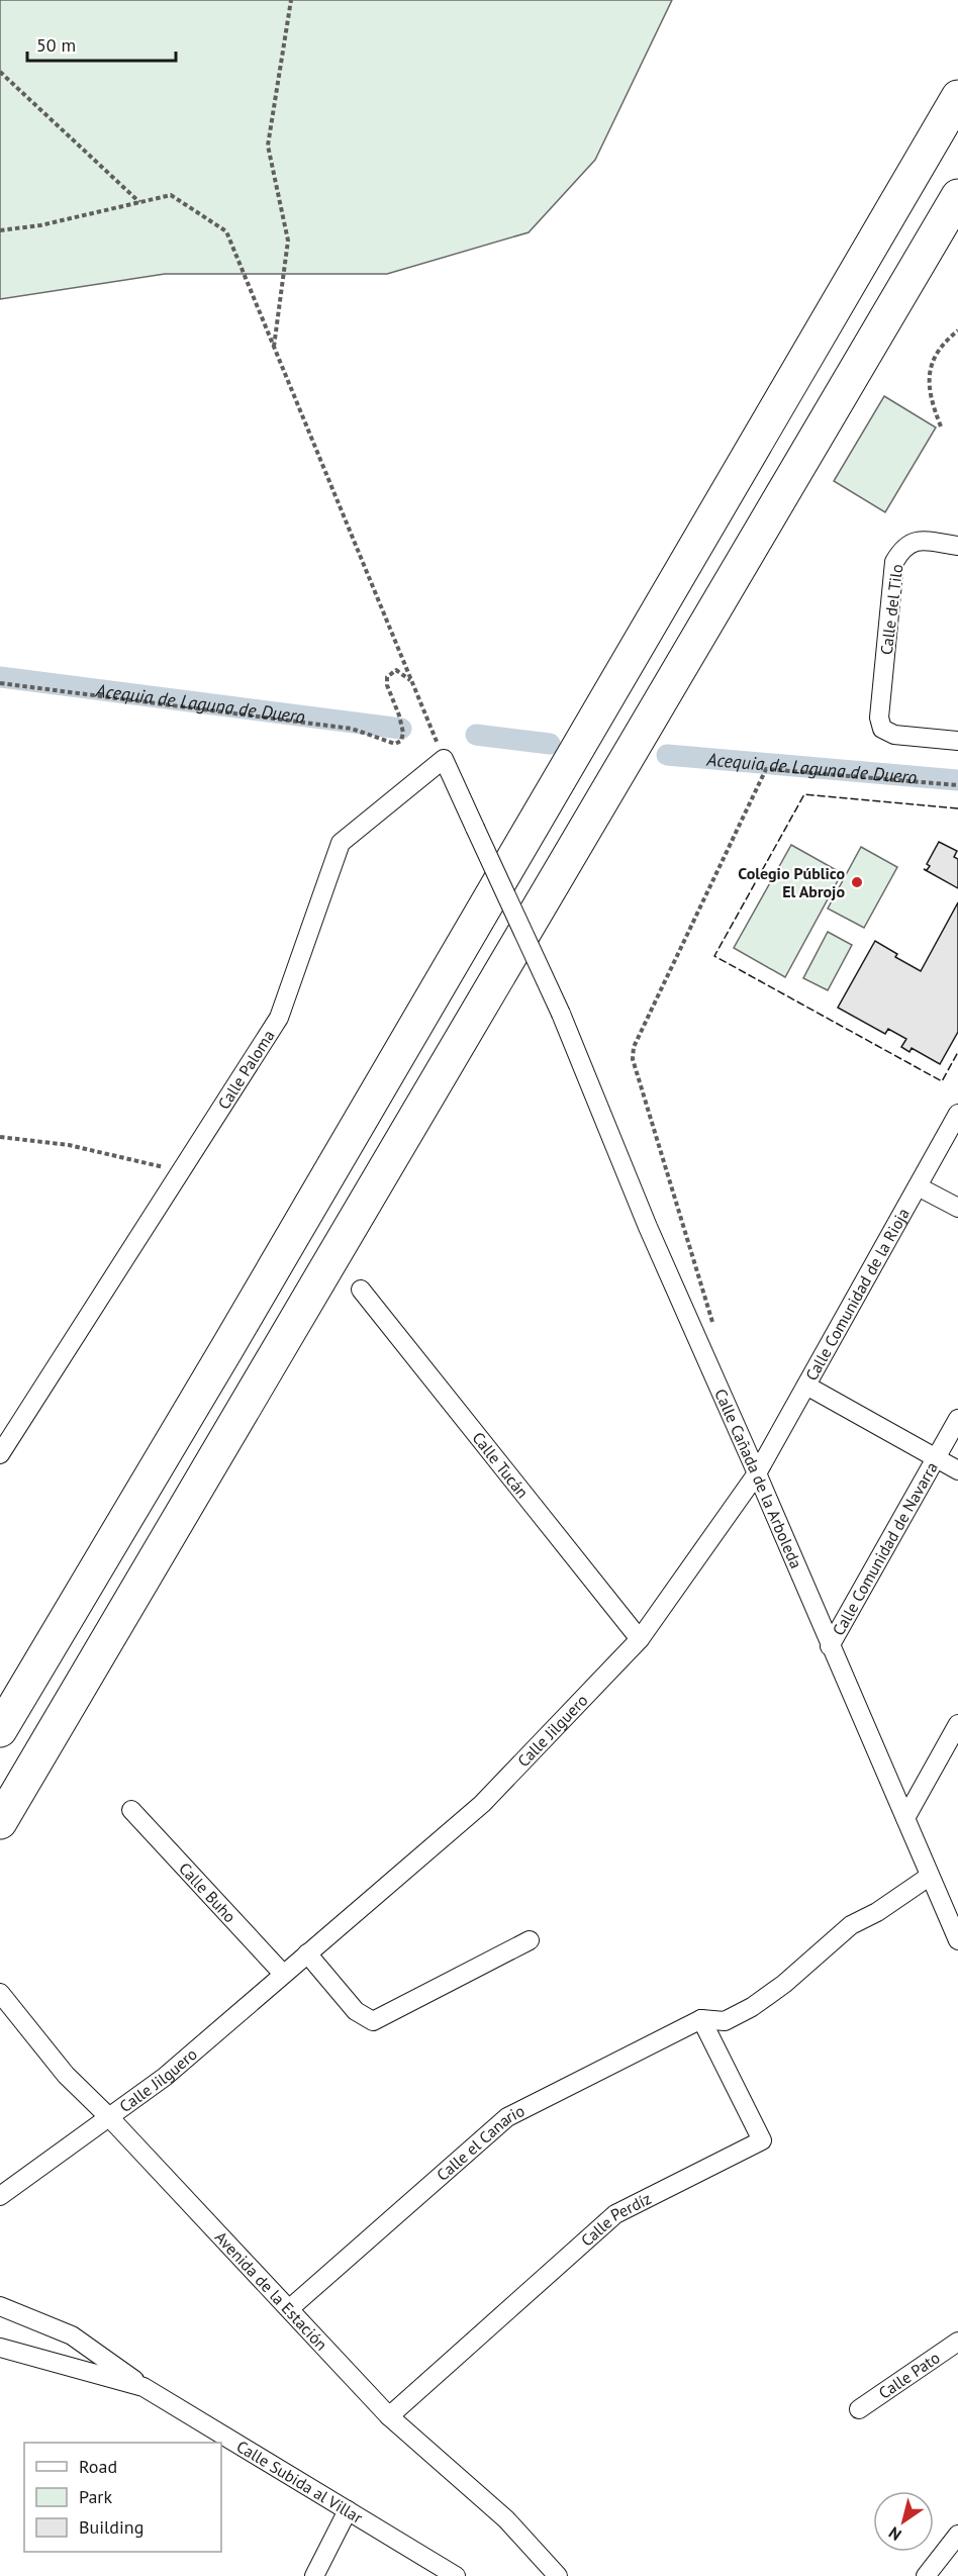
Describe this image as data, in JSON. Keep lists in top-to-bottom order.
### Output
{
  "streets": {
    "street": [
      "Calle del Tilo",
      "Calle Paloma",
      "Calle Comunidad de la Rioja",
      "Calle Tucán",
      "Calle Cañada de la Arboleda",
      "Calle Comunidad de Navarra",
      "Calle Jilguero",
      "Calle Buho",
      "Calle el Canario",
      "Calle Perdíz",
      "Avenida de la Estación",
      "Calle Pato",
      "Calle Subida al Villar"
    ]
  },
  "crossings": [
    ["Calle Paloma", "Calle Cañada de la Arboleda"],
    ["Calle Comunidad de la Rioja", "Calle Cañada de la Arboleda"],
    ["Calle Comunidad de la Rioja", "Calle Jilguero"],
    ["Calle Tucán", "Calle Jilguero"],
    ["Calle Cañada de la Arboleda", "Calle Comunidad de Navarra"],
    ["Calle Cañada de la Arboleda", "Calle Jilguero"],
    ["Calle Jilguero", "Calle Buho"],
    ["Calle Jilguero", "Avenida de la Estación"],
    ["Calle el Canario", "Calle Perdíz"],
    ["Calle el Canario", "Avenida de la Estación"],
    ["Calle Perdíz", "Avenida de la Estación"]
  ],
  "water": ["Acequia de Laguna de Duero"],
  "places": ["Colegio Público El Abrojo"],
  "legend": ["Road", "Park", "Building"],
  "scale_bar": "50 m",
  "north": "bottom left"
}
